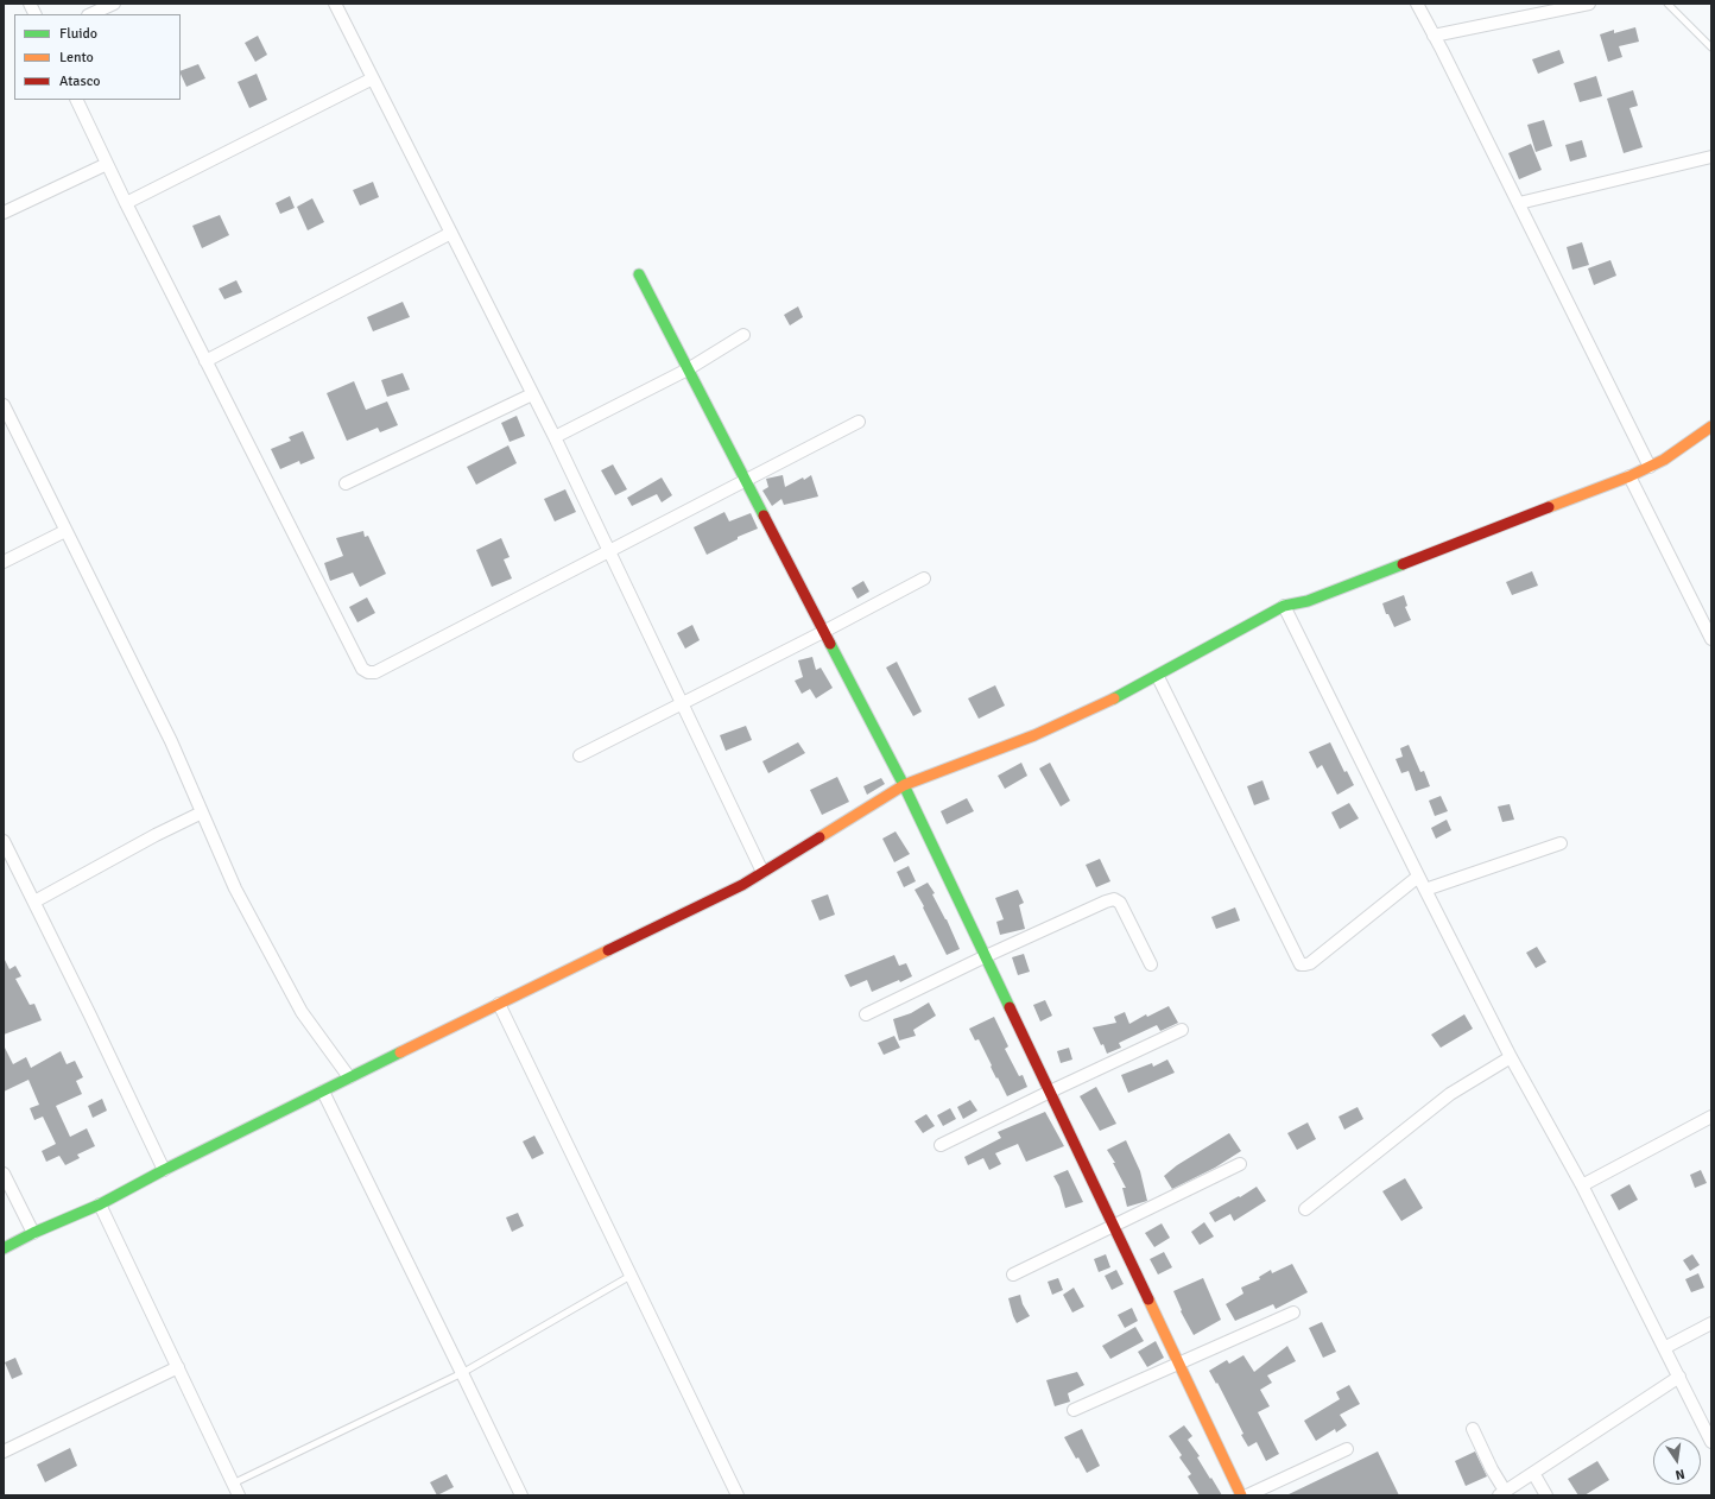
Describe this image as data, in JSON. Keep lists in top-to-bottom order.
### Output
{
  "legend": ["Fluido", "Lento", "Atasco"],
  "north": "bottom"
}
